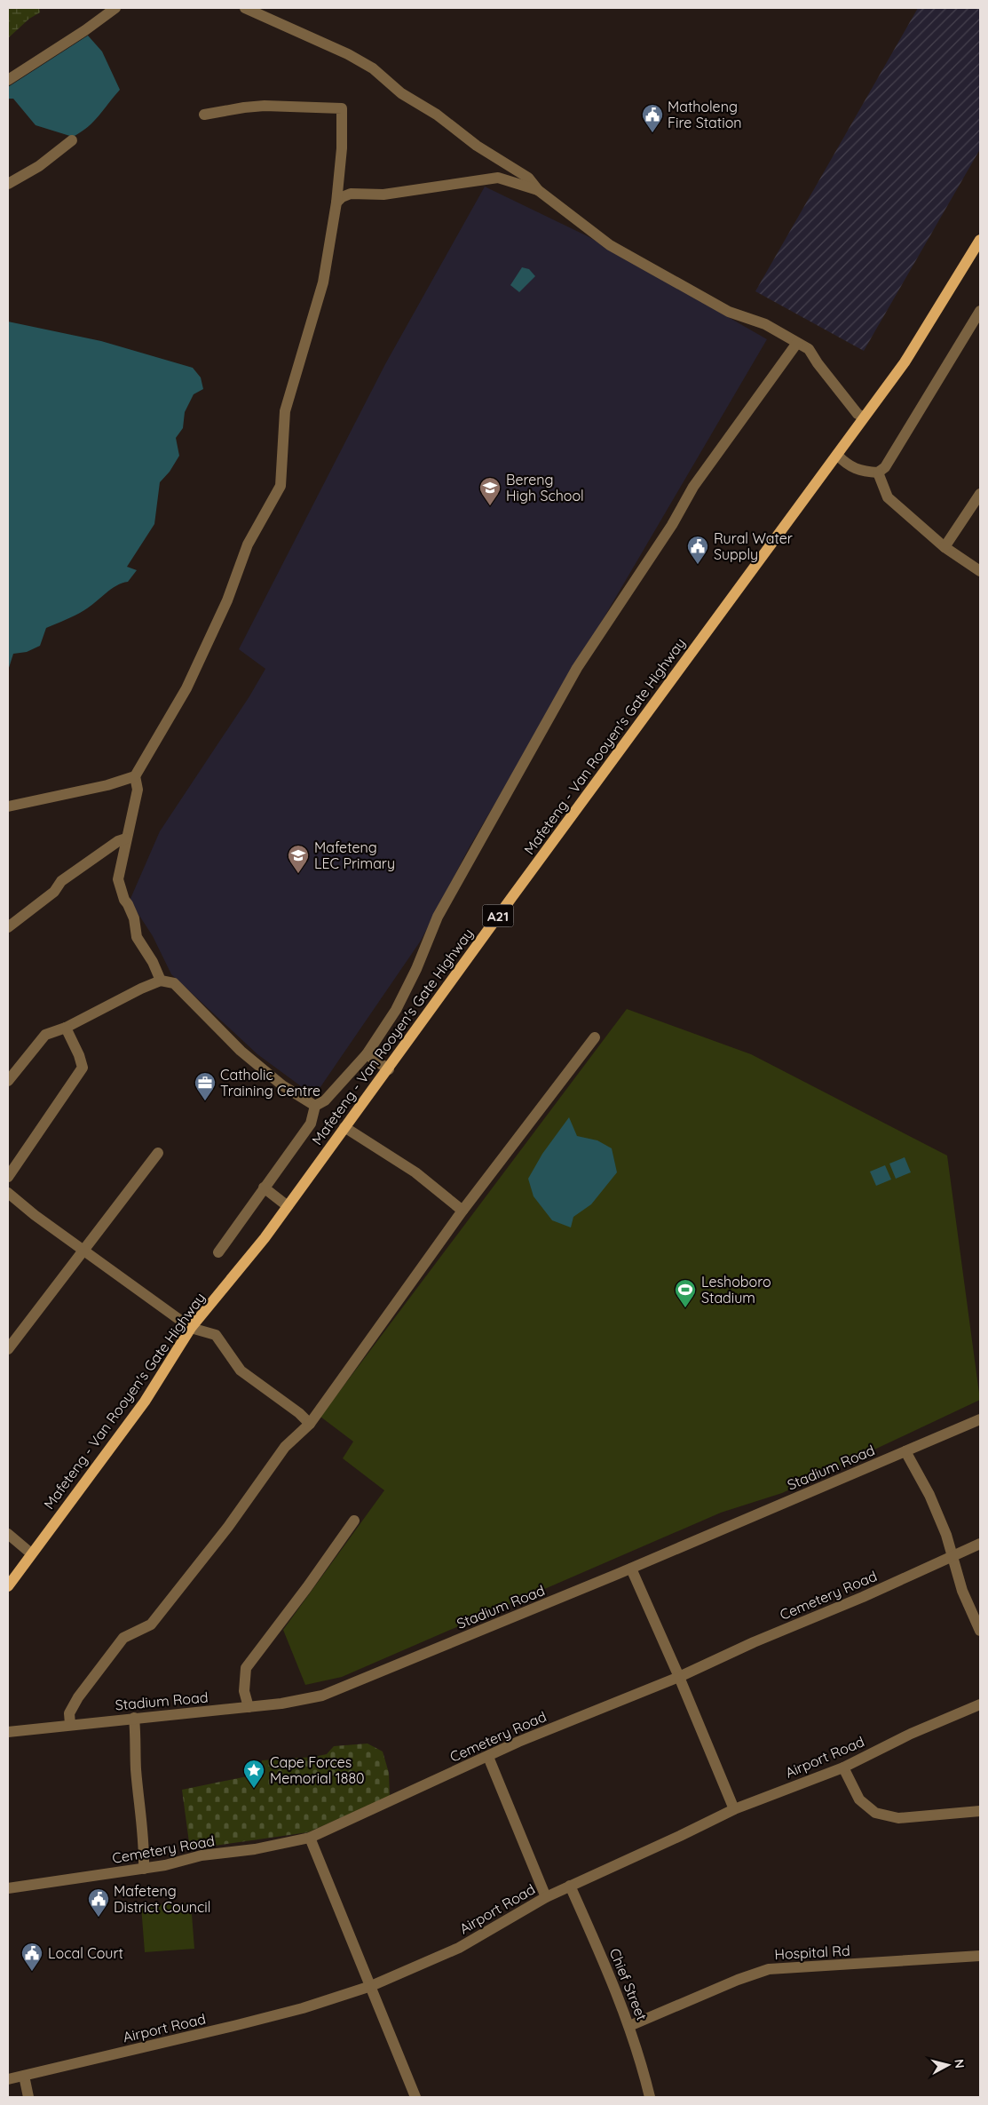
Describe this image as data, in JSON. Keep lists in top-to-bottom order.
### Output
{
  "streets": {
    "main road": ["Mafeteng - Van Rooyen's Gate Highway", "A21"],
    "street": [
      "Stadium Road",
      "Cemetery Road",
      "Airport Road",
      "Hospital Rd",
      "Chief Street"
    ]
  },
  "crossings": [
    ["Airport Road", "Chief Street"],
    ["Hospital Rd", "Chief Street"]
  ],
  "places": {
    "public building": [
      "Matholeng Fire Station",
      "Rural Water Supply",
      "Mafeteng District Council",
      "Local Court"
    ],
    "school or university": ["Bereng High School", "Mafeteng LEC Primary"],
    "office": ["Catholic Training Centre"],
    "sports": ["Leshoboro Stadium"],
    "place": ["Cape Forces Memorial 1880"]
  },
  "north": "right"
}
